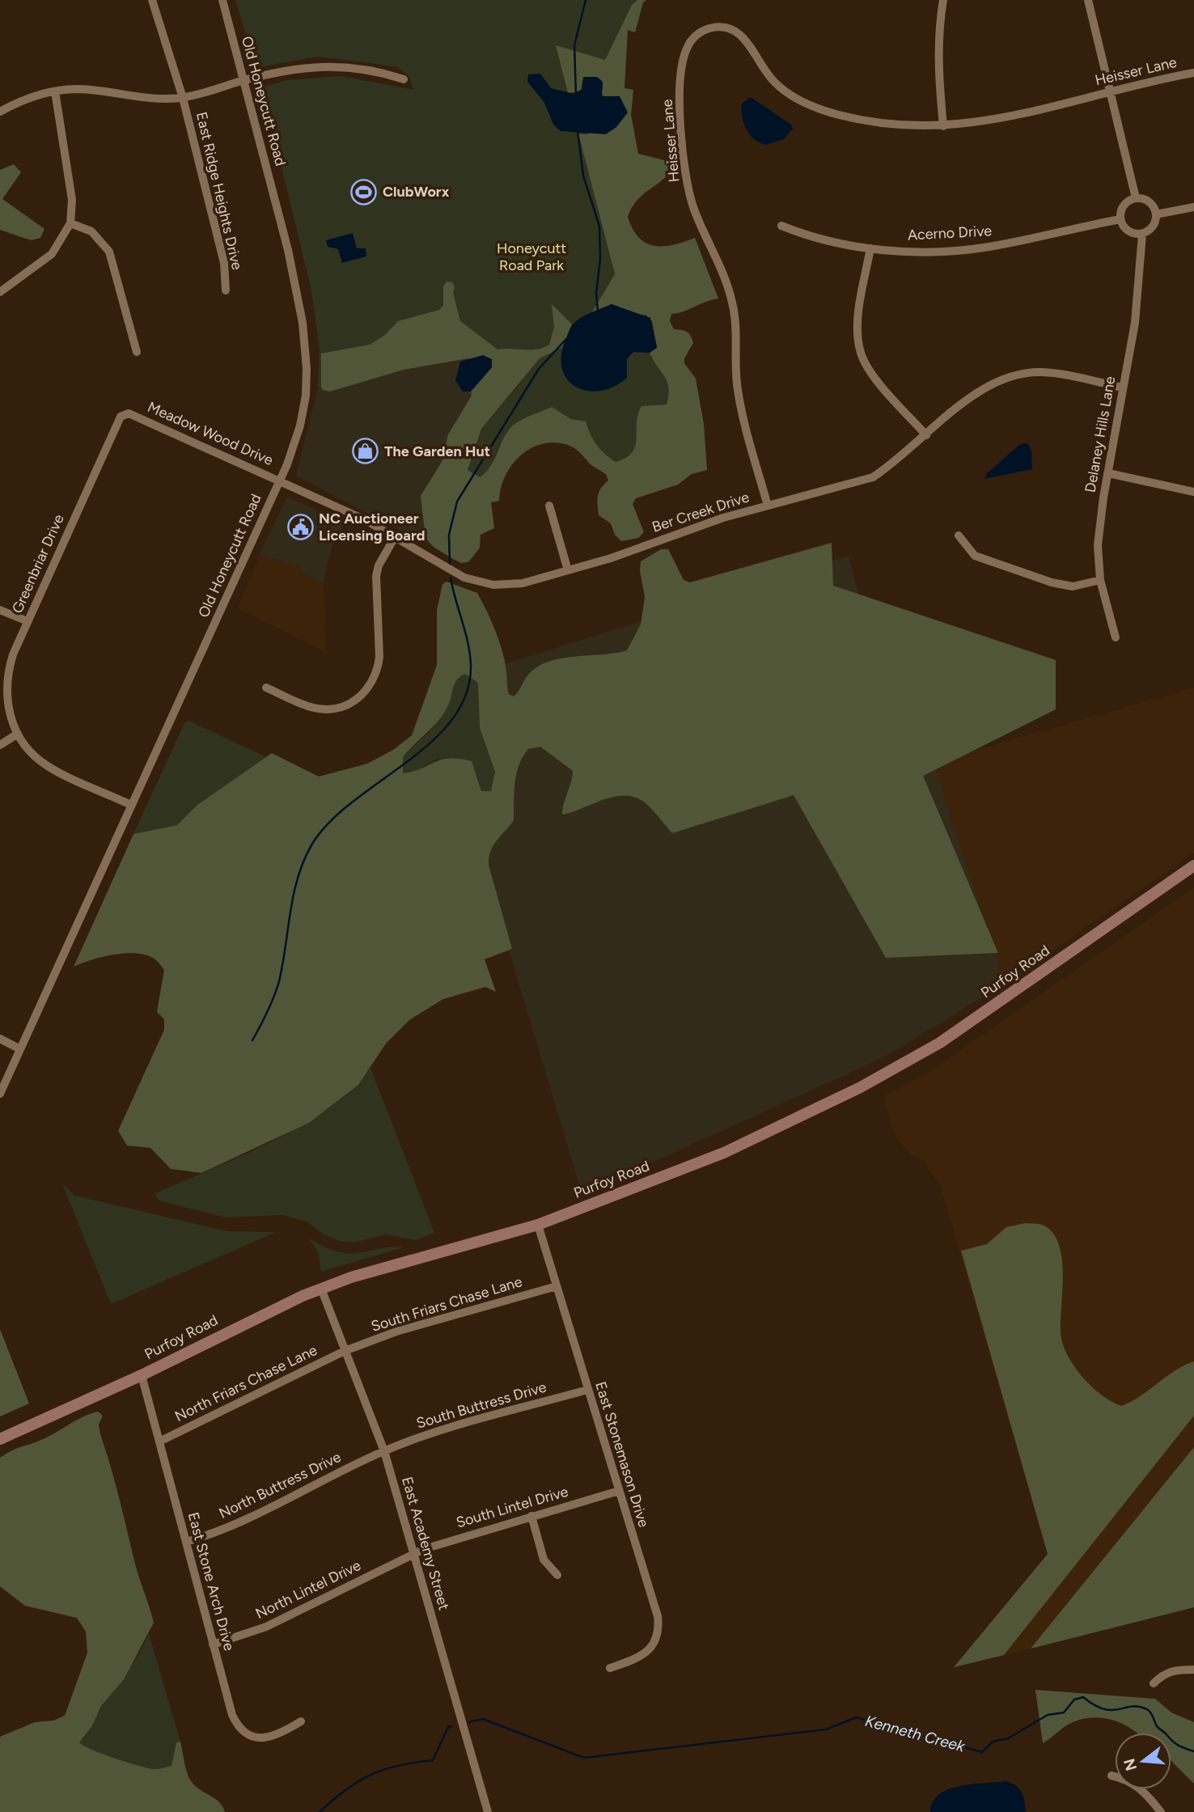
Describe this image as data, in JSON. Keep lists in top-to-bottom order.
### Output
{
  "streets": {
    "street": [
      "Heisser Lane",
      "Old Honeycutt Road",
      "East Ridge Heights Drive",
      "Acerno Drive",
      "Meadow Wood Drive",
      "Delaney Hills Lane",
      "Ber Creek Drive",
      "Greenbriar Drive",
      "Purfoy Road",
      "South Friars Chase Lane",
      "North Friars Chase Lane",
      "South Buttress Drive",
      "East Stonemason Drive",
      "North Buttress Drive",
      "South Lintel Drive",
      "East Academy Street",
      "East Stone Arch Drive",
      "North Lintel Drive"
    ]
  },
  "crossings": [
    ["Heisser Lane", "Ber Creek Drive"],
    ["Old Honeycutt Road", "Meadow Wood Drive"],
    ["Old Honeycutt Road", "Ber Creek Drive"],
    ["Old Honeycutt Road", "Greenbriar Drive"],
    ["Acerno Drive", "Delaney Hills Lane"],
    ["Meadow Wood Drive", "Ber Creek Drive"],
    ["Meadow Wood Drive", "Greenbriar Drive"],
    ["Delaney Hills Lane", "Ber Creek Drive"],
    ["Purfoy Road", "East Stonemason Drive"],
    ["Purfoy Road", "East Academy Street"],
    ["Purfoy Road", "East Stone Arch Drive"],
    ["South Friars Chase Lane", "North Friars Chase Lane"],
    ["South Friars Chase Lane", "East Stonemason Drive"],
    ["South Friars Chase Lane", "East Academy Street"],
    ["North Friars Chase Lane", "East Academy Street"],
    ["North Friars Chase Lane", "East Stone Arch Drive"],
    ["South Buttress Drive", "East Stonemason Drive"],
    ["South Buttress Drive", "North Buttress Drive"],
    ["South Buttress Drive", "East Academy Street"],
    ["East Stonemason Drive", "South Lintel Drive"],
    ["North Buttress Drive", "East Academy Street"],
    ["North Buttress Drive", "East Stone Arch Drive"],
    ["South Lintel Drive", "East Academy Street"],
    ["South Lintel Drive", "North Lintel Drive"],
    ["East Academy Street", "North Lintel Drive"],
    ["East Stone Arch Drive", "North Lintel Drive"]
  ],
  "water": ["Kenneth Creek"],
  "parks": ["Honeycutt Road Park"],
  "places": {
    "sports": ["ClubWorx"],
    "shop": ["The Garden Hut"],
    "public building": ["NC Auctioneer Licensing Board"]
  },
  "north": "left"
}
